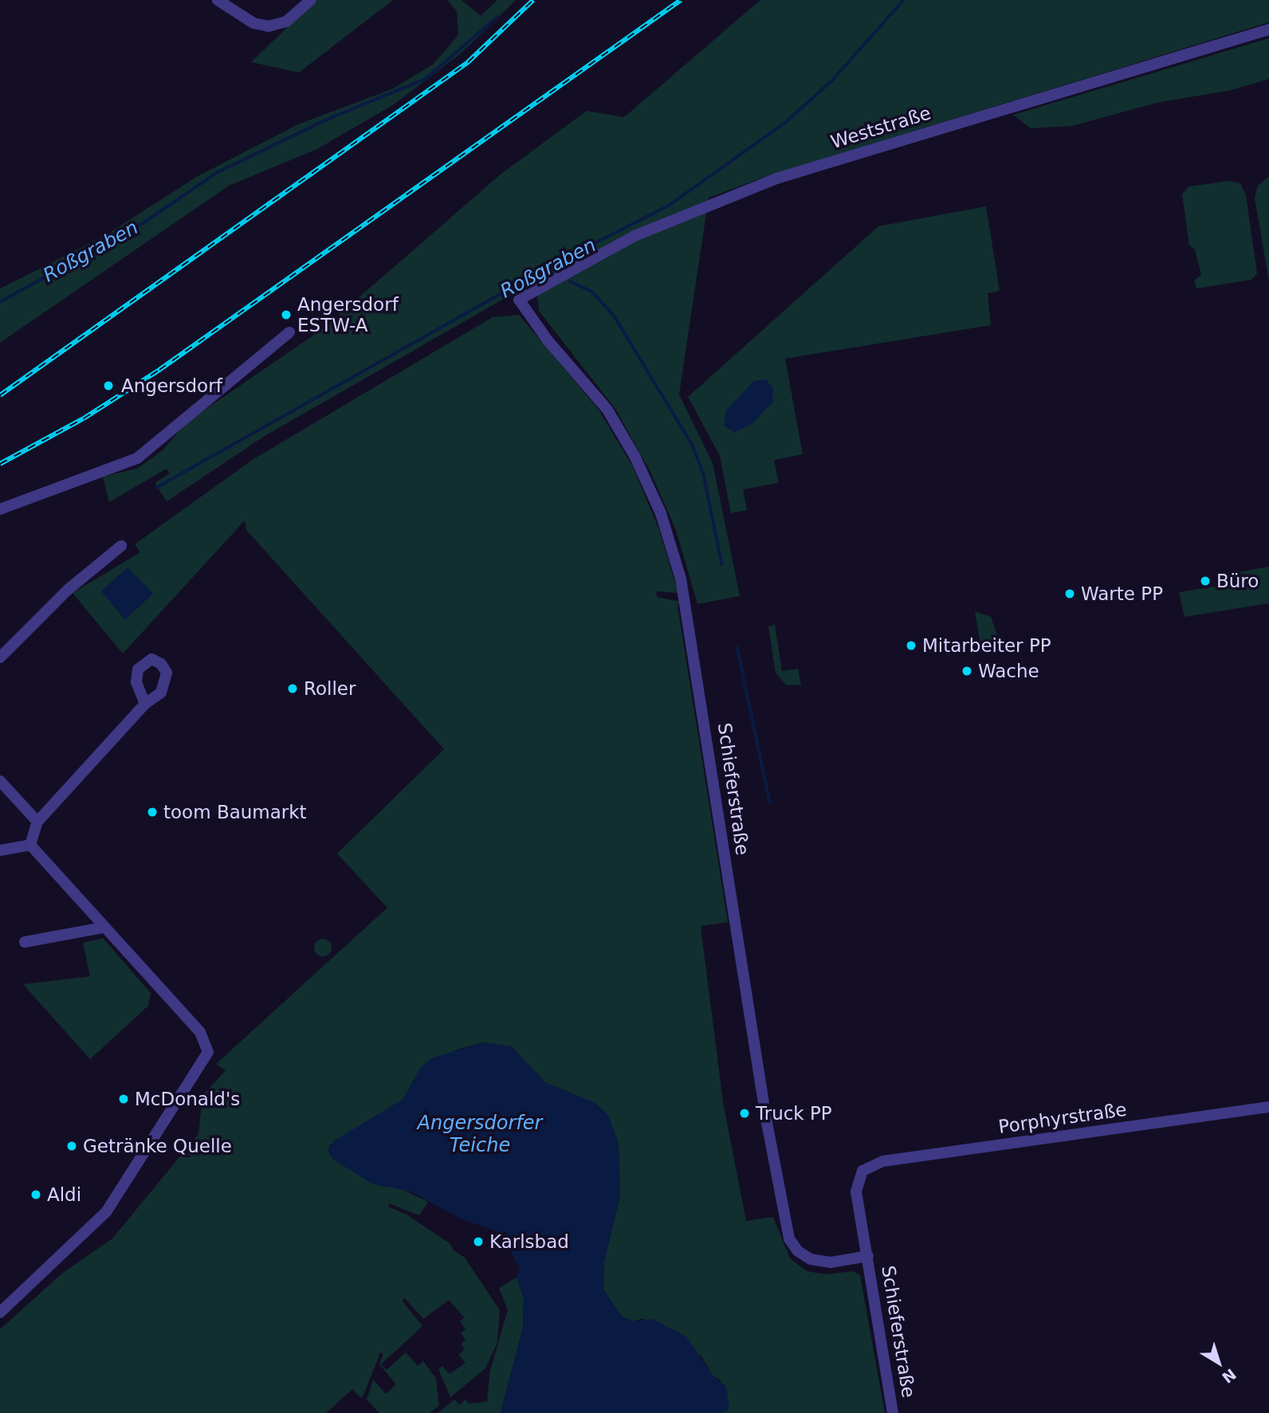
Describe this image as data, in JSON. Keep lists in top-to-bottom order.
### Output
{
  "streets": {
    "street": ["Weststraße", "Schieferstraße", "Porphyrstraße"]
  },
  "crossings": [
    ["Weststraße", "Schieferstraße"],
    ["Schieferstraße", "Porphyrstraße"]
  ],
  "water": ["Roßgraben", "Angersdorfer Teiche"],
  "places": [
    "Angersdorf ESTW-A",
    "Angersdorf",
    "Büro",
    "Warte PP",
    "Mitarbeiter PP",
    "Wache",
    "Roller",
    "toom Baumarkt",
    "McDonald's",
    "Truck PP",
    "Getränke Quelle",
    "Aldi",
    "Karlsbad"
  ],
  "north": "bottom right"
}
